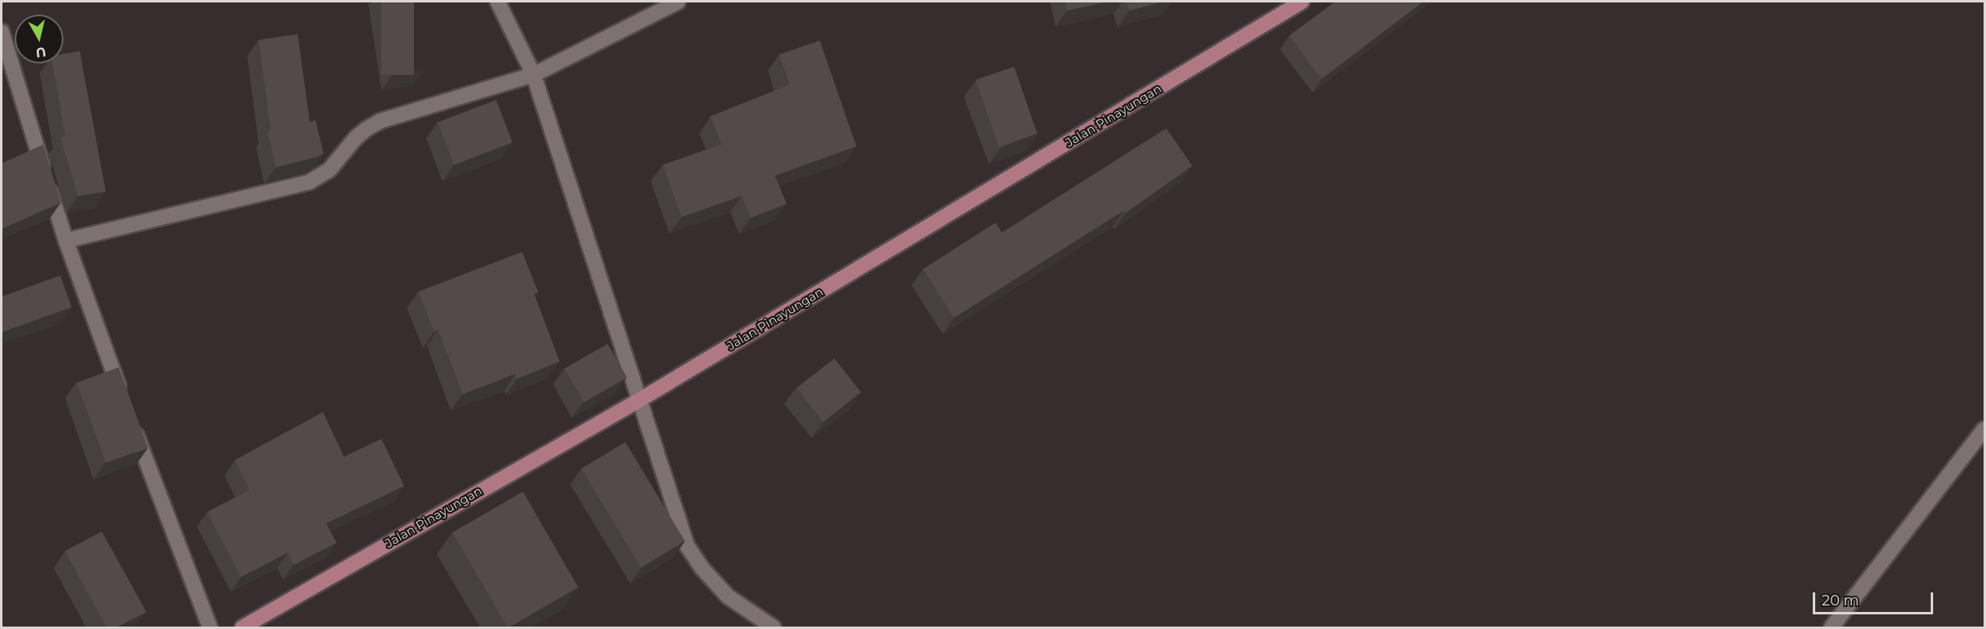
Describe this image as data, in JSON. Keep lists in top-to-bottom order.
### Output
{
  "streets": {
    "main road": ["Jalan Pinayungan"]
  },
  "scale_bar": "20 m",
  "north": "bottom"
}
